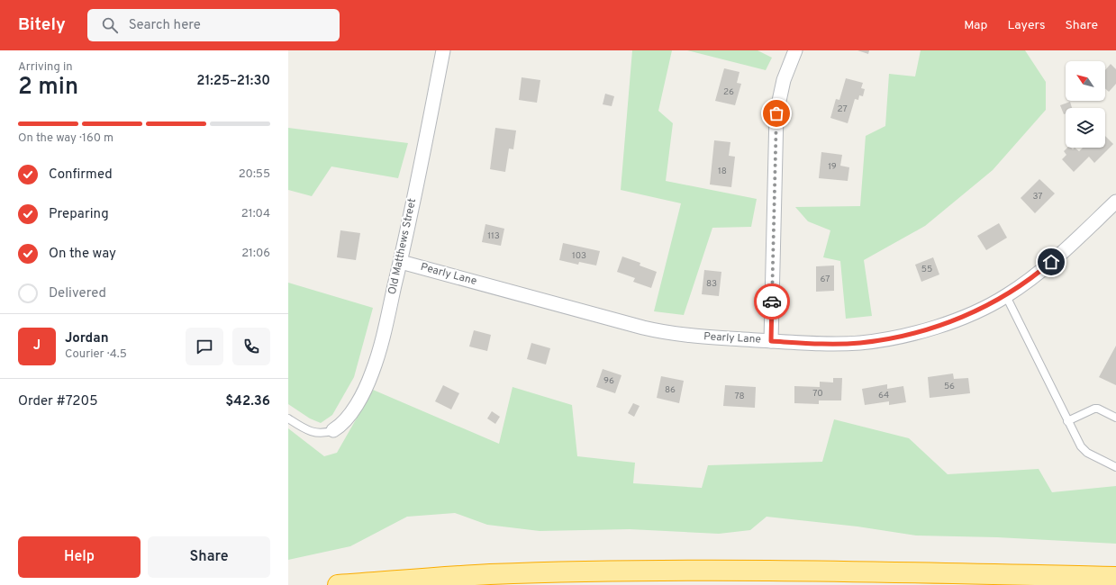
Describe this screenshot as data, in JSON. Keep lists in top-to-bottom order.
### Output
{
  "streets": {
    "street": ["Old Matthews Street", "Pearly Lane"]
  },
  "crossings": [
    ["Old Matthews Street", "Pearly Lane"]
  ],
  "house_numbers": [
    "26",
    "27",
    "19",
    "18",
    "37",
    "113",
    "103",
    "55",
    "67",
    "83",
    "96",
    "56",
    "86",
    "70",
    "64",
    "78"
  ],
  "north": "top left",
  "page": {
    "header": "Bitely",
    "search": "Search here",
    "nav": ["Map", "Layers", "Share"],
    "heading": ["2 min", "Arriving in", "21:25–21:30"],
    "panel": [
      "Jordan",
      "Courier · 4.5",
      "Order #7205",
      "$42.36"
    ],
    "bar": "On the way · 160 m",
    "list": [
      ["Confirmed", "20:55"],
      ["Preparing", "21:04"],
      ["On the way", "21:06"],
      "Delivered"
    ],
    "round": "J",
    "buttons": ["Help", "Share"]
  }
}
